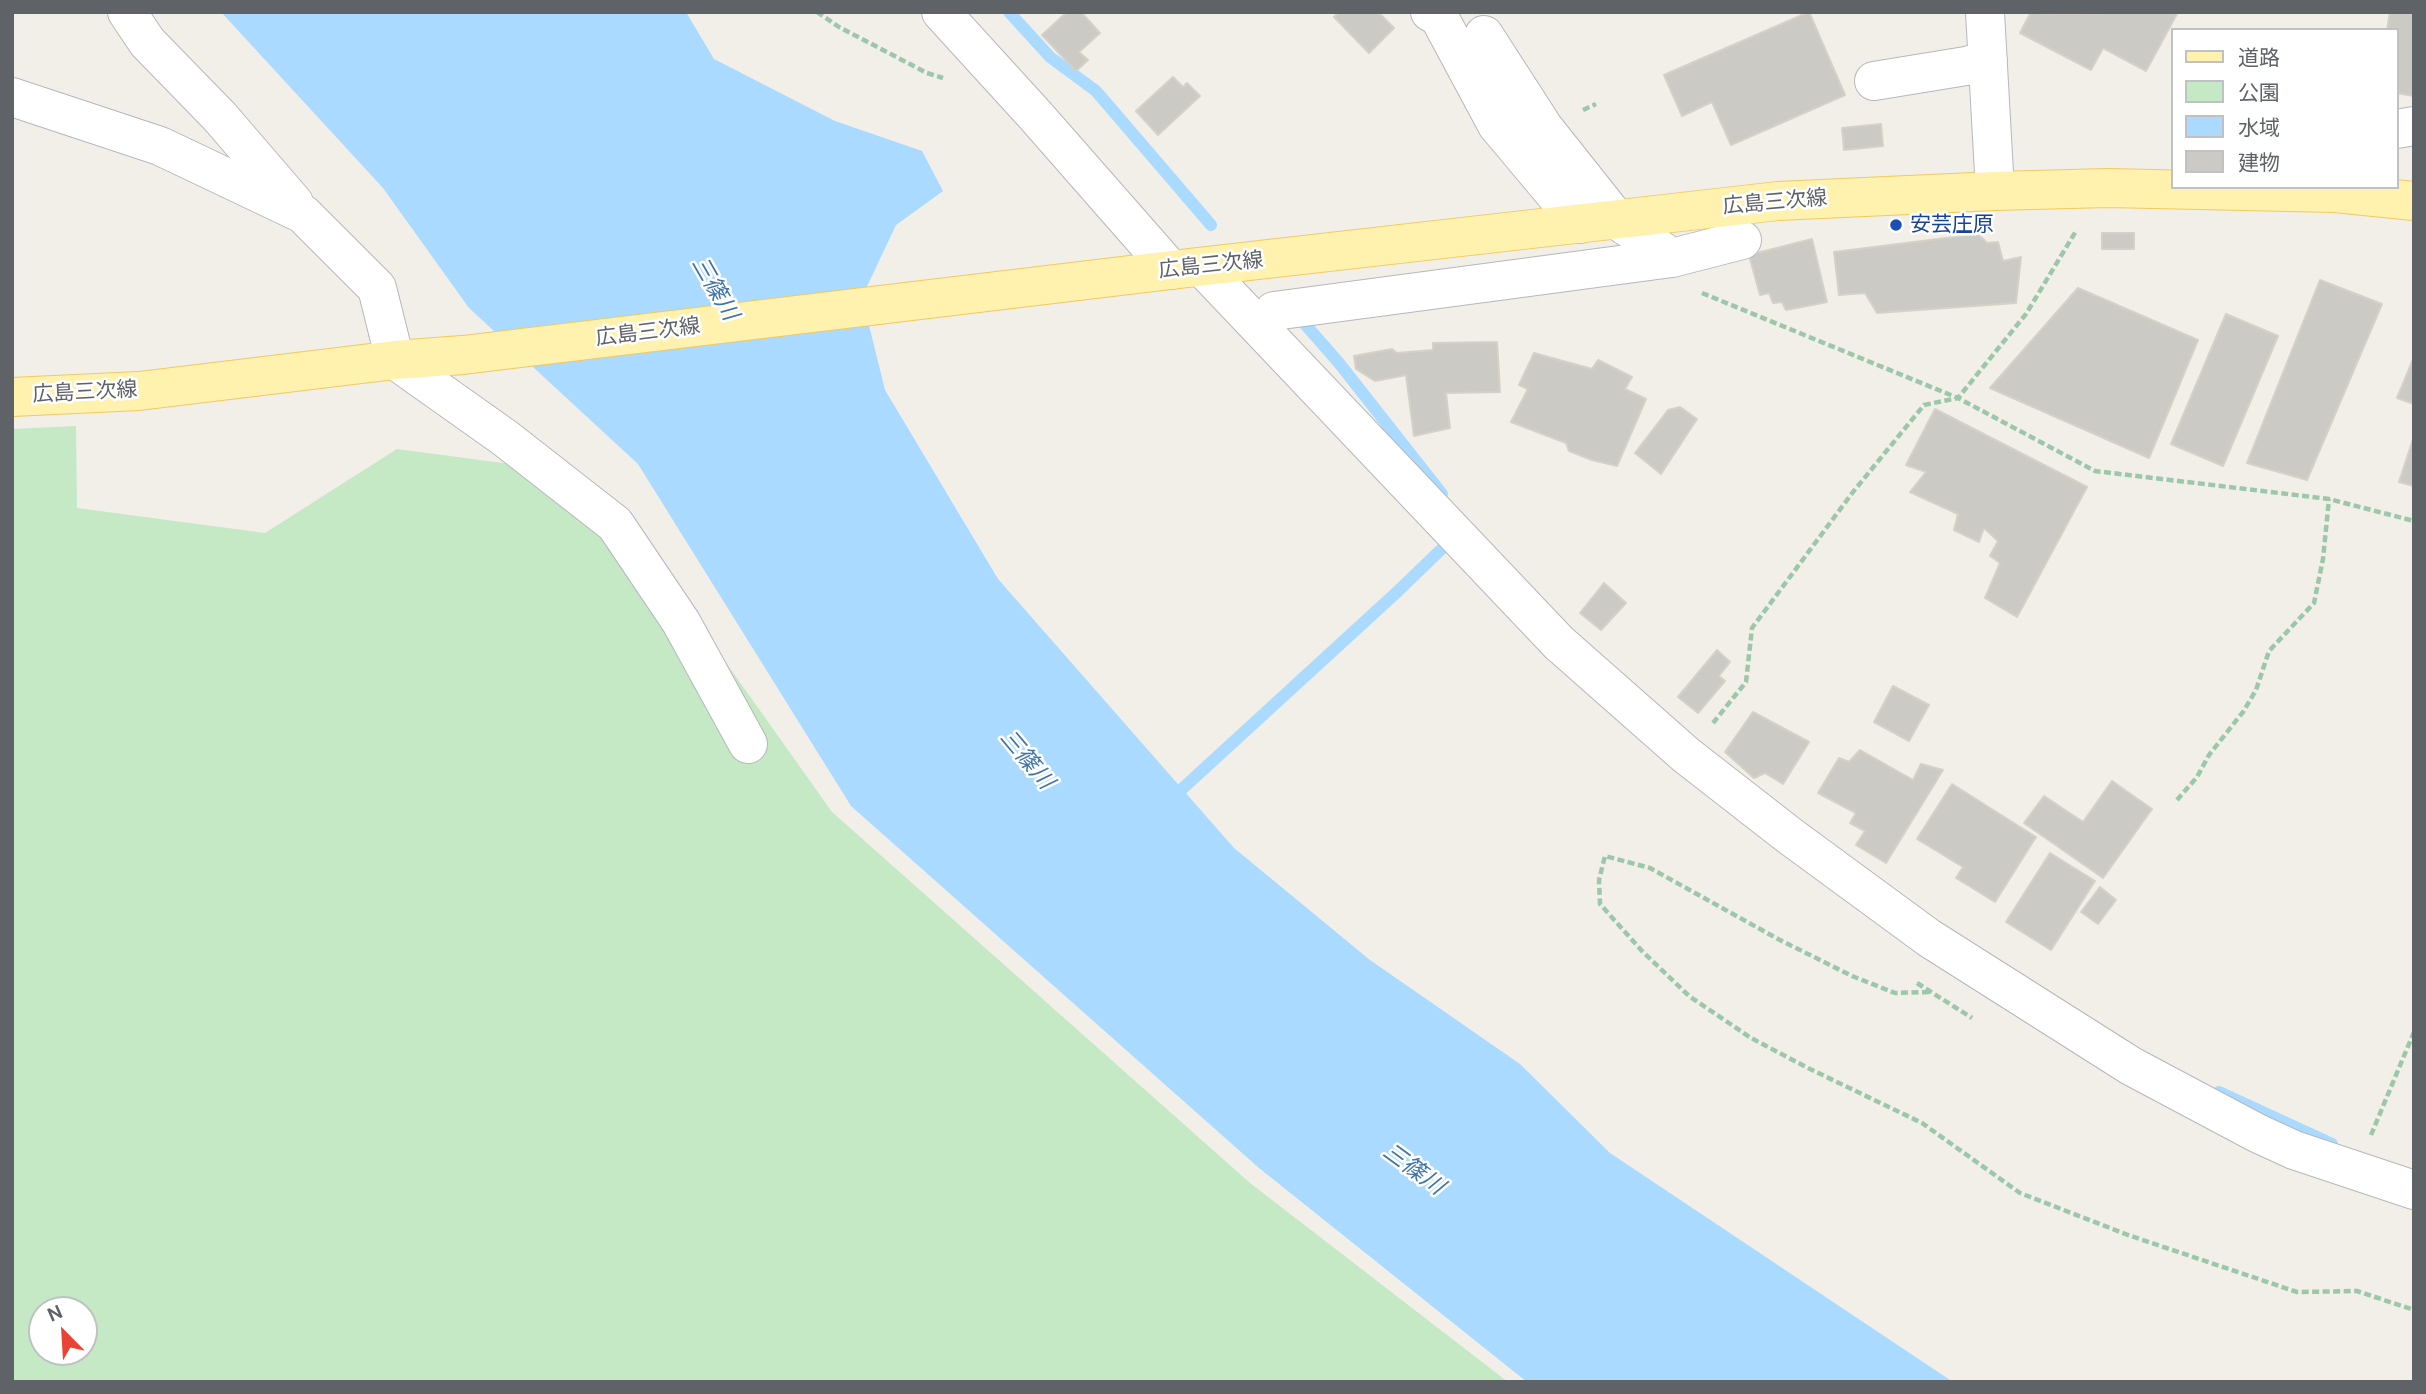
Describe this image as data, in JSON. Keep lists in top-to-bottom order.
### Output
{
  "streets": {
    "main road": ["広島三次線"]
  },
  "water": ["三篠川"],
  "places": ["安芸庄原"],
  "legend": [
    "道路",
    "公園",
    "水域",
    "建物"
  ],
  "north": "top left"
}
